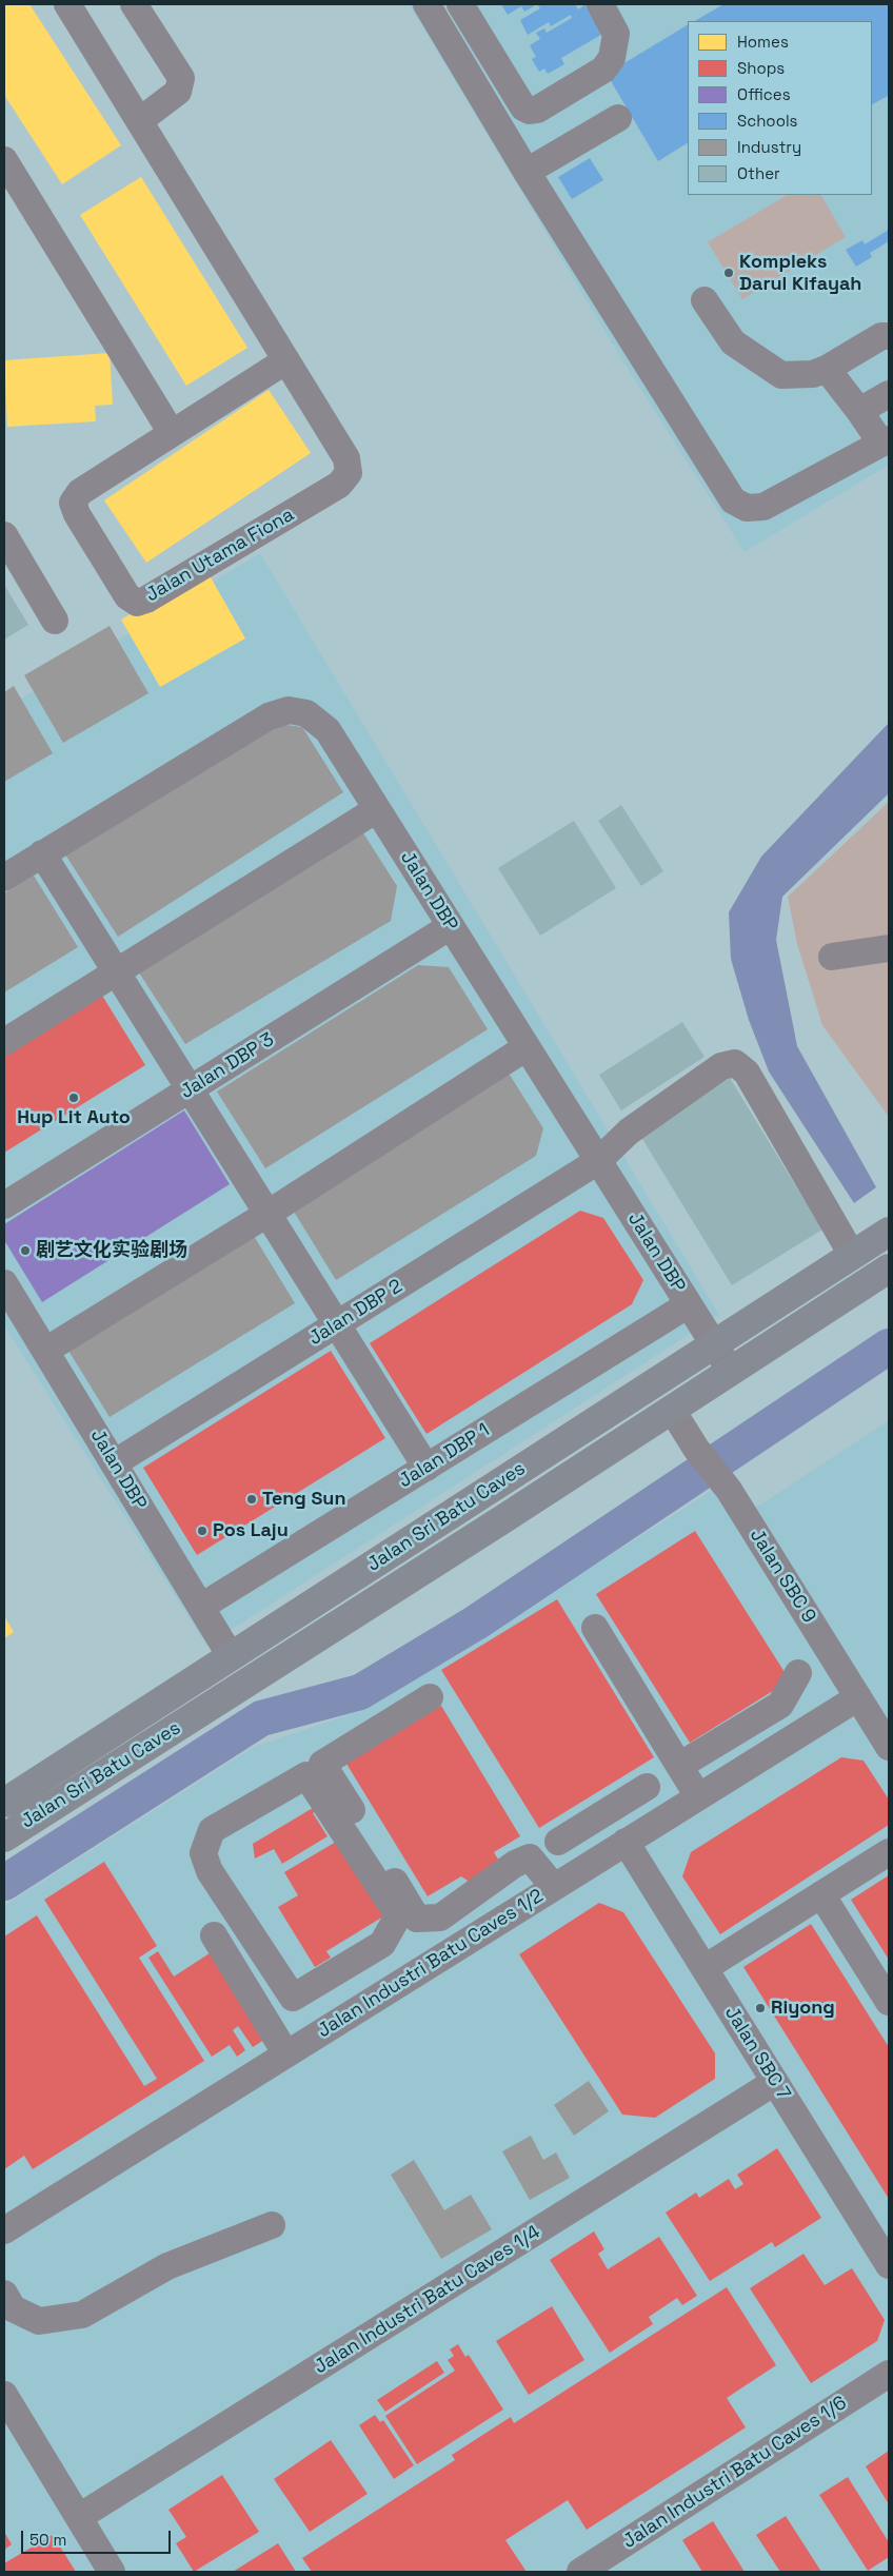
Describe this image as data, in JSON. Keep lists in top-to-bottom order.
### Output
{
  "streets": {
    "main road": ["Jalan Sri Batu Caves"],
    "street": [
      "Jalan Utama Fiona",
      "Jalan DBP",
      "Jalan DBP 3",
      "Jalan DBP 2",
      "Jalan DBP 1",
      "Jalan SBC 9",
      "Jalan Industri Batu Caves 1/2",
      "Jalan SBC 7",
      "Jalan Industri Batu Caves 1/4",
      "Jalan Industri Batu Caves 1/6"
    ]
  },
  "crossings": [
    ["Jalan DBP", "Jalan DBP 3"],
    ["Jalan DBP", "Jalan DBP 2"],
    ["Jalan DBP", "Jalan DBP 1"],
    ["Jalan DBP", "Jalan Sri Batu Caves"],
    ["Jalan DBP 2", "Jalan Sri Batu Caves"],
    ["Jalan Sri Batu Caves", "Jalan SBC 9"],
    ["Jalan SBC 9", "Jalan Industri Batu Caves 1/2"],
    ["Jalan Industri Batu Caves 1/2", "Jalan SBC 7"],
    ["Jalan SBC 7", "Jalan Industri Batu Caves 1/4"]
  ],
  "places": [
    "Kompleks Darul Kifayah",
    "Hup Lit Auto",
    "剧艺文化实验剧场",
    "Teng Sun",
    "Pos Laju",
    "Riyong"
  ],
  "legend": [
    "Homes",
    "Shops",
    "Offices",
    "Schools",
    "Industry",
    "Other"
  ],
  "scale_bar": "50 m"
}
